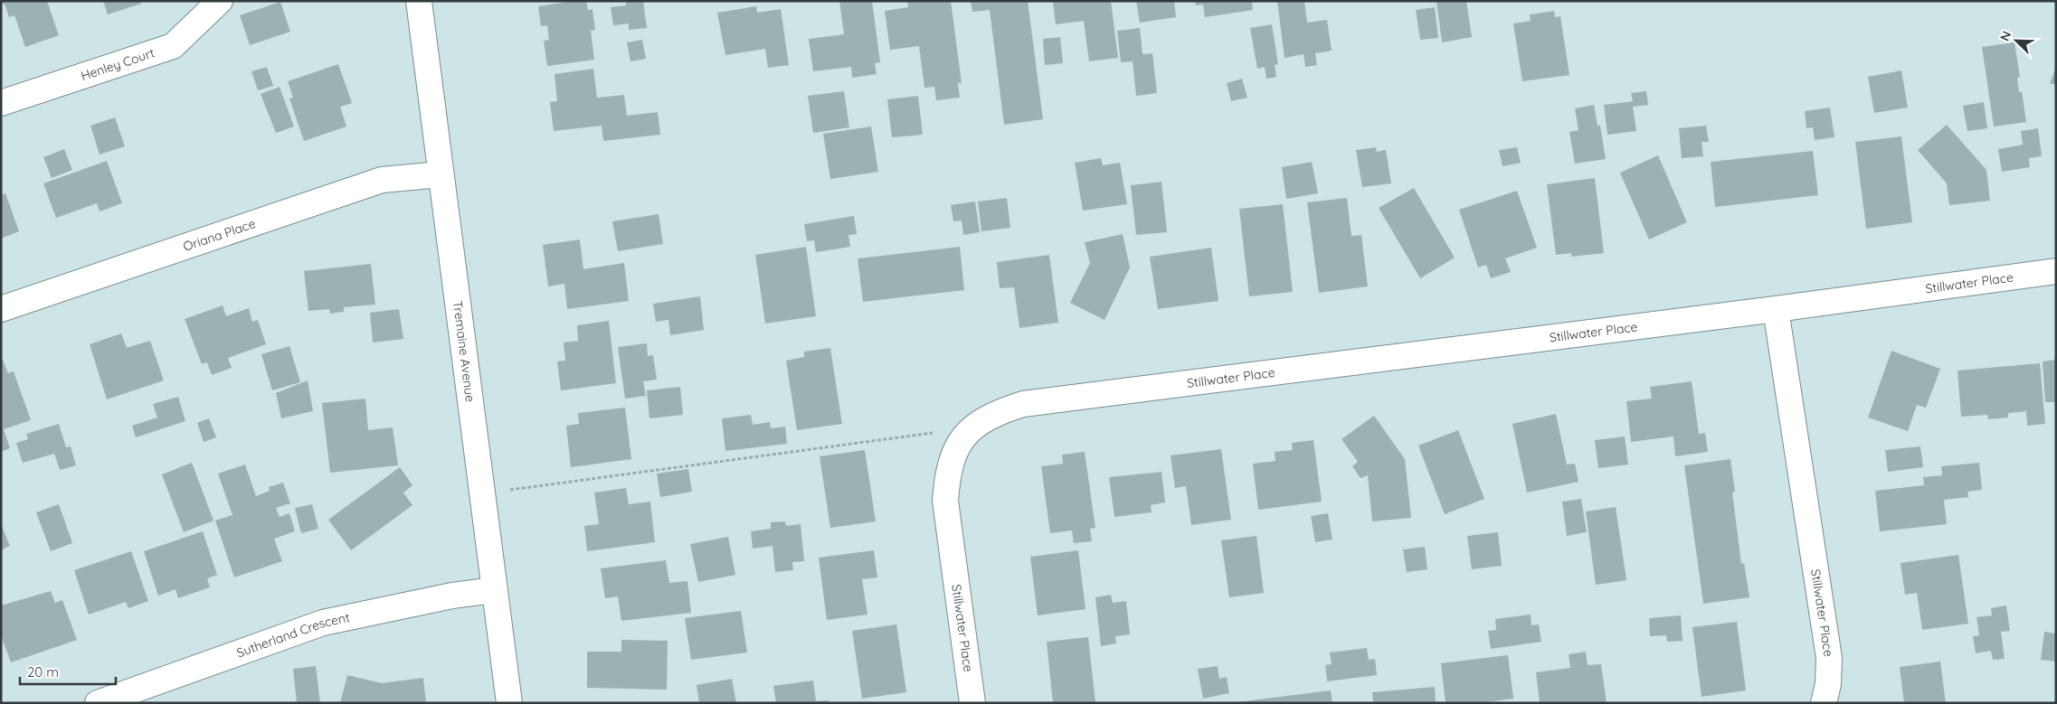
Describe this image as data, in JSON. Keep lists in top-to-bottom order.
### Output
{
  "streets": {
    "street": [
      "Henley Court",
      "Oriana Place",
      "Stillwater Place",
      "Tremaine Avenue",
      "Sutherland Crescent"
    ]
  },
  "crossings": [
    ["Oriana Place", "Tremaine Avenue"],
    ["Tremaine Avenue", "Sutherland Crescent"]
  ],
  "scale_bar": "20 m",
  "north": "top left"
}
